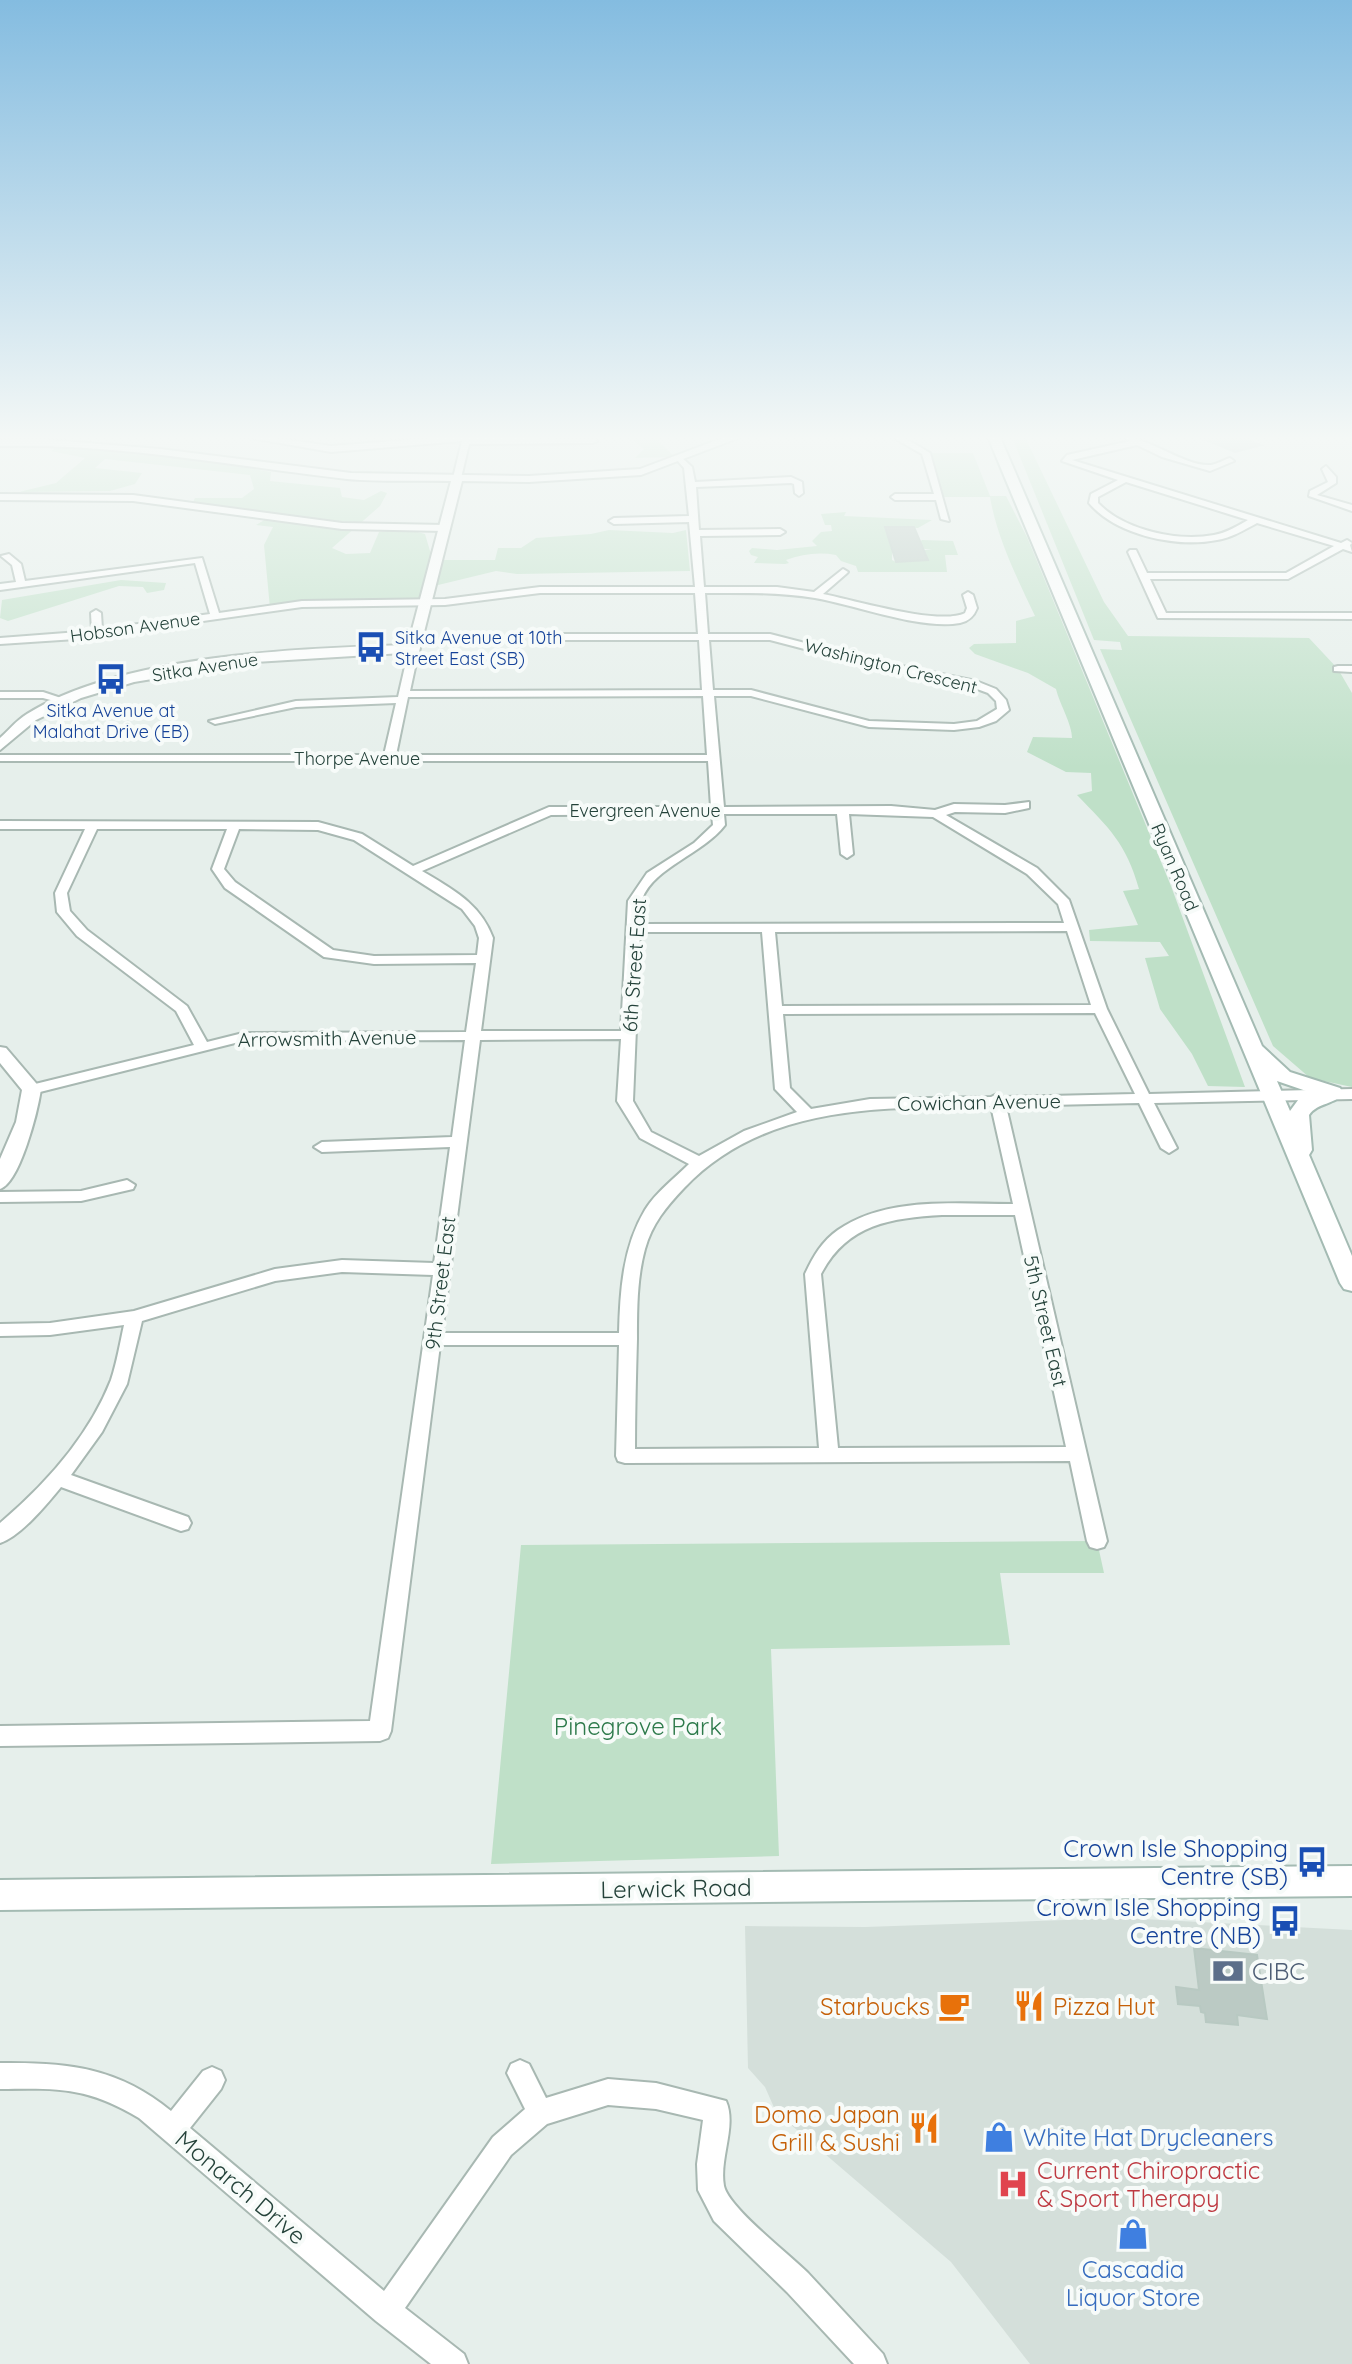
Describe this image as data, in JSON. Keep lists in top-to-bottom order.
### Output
{
  "streets": {
    "main road": ["Ryan Road", "Lerwick Road"],
    "street": [
      "Hobson Avenue",
      "Washington Crescent",
      "Sitka Avenue",
      "Thorpe Avenue",
      "Evergreen Avenue",
      "6th Street East",
      "Arrowsmith Avenue",
      "Cowichan Avenue",
      "9th Street East",
      "5th Street East",
      "Monarch Drive"
    ]
  },
  "crossings": [
    ["Hobson Avenue", "6th Street East"],
    ["Washington Crescent", "6th Street East"],
    ["Thorpe Avenue", "6th Street East"],
    ["Evergreen Avenue", "6th Street East"],
    ["Evergreen Avenue", "9th Street East"],
    ["Ryan Road", "Cowichan Avenue"],
    ["6th Street East", "Arrowsmith Avenue"],
    ["6th Street East", "Cowichan Avenue"],
    ["Arrowsmith Avenue", "9th Street East"],
    ["Cowichan Avenue", "5th Street East"]
  ],
  "parks": ["Pinegrove Park"],
  "places": {
    "bus stop": [
      "Sitka Avenue at 10th Street East (SB)",
      "Sitka Avenue at Malahat Drive (EB)",
      "Crown Isle Shopping Centre (SB)",
      "Crown Isle Shopping Centre (NB)"
    ],
    "bank": ["CIBC"],
    "cafe": ["Starbucks"],
    "restaurant": ["Pizza Hut", "Domo Japan Grill & Sushi"],
    "shop": ["White Hat Drycleaners", "Cascadia Liquor Store"],
    "hospital": ["Current Chiropractic & Sport Therapy"]
  }
}
